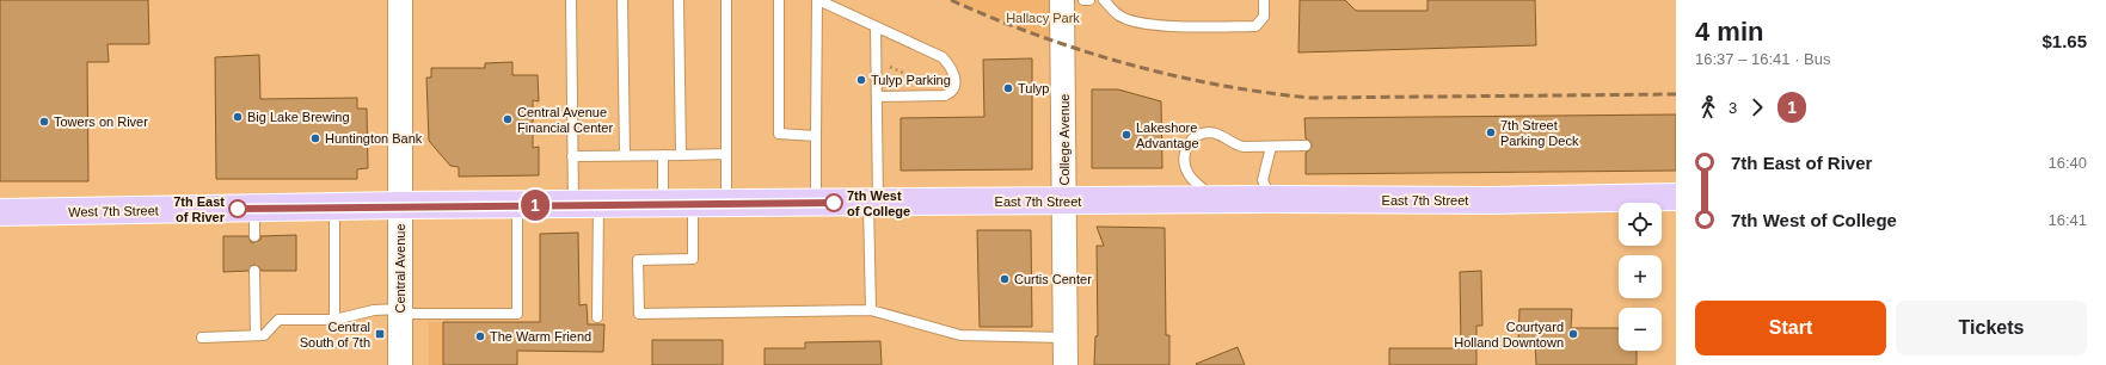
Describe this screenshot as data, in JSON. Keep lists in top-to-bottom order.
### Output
{
  "streets": {
    "main road": ["East 7th Street", "West 7th Street"],
    "street": ["College Avenue", "Central Avenue"]
  },
  "crossings": [
    ["College Avenue", "East 7th Street"],
    ["East 7th Street", "West 7th Street"],
    ["East 7th Street", "Central Avenue"],
    ["West 7th Street", "Central Avenue"]
  ],
  "parks": ["Hallacy Park"],
  "places": {
    "other": [
      "Tulyp Parking",
      "Tulyp",
      "Big Lake Brewing",
      "Central Avenue Financial Center",
      "Towers on River",
      "7th Street Parking Deck",
      "Lakeshore Advantage",
      "Huntington Bank",
      "7th West of College",
      "7th East of River",
      "Curtis Center",
      "Courtyard Holland Downtown",
      "The Warm Friend"
    ],
    "transit": ["Central South of 7th"]
  },
  "lines": ["bus line 1"],
  "page": {
    "on_map": "1",
    "heading": ["4 min", "16:37 – 16:41 · Bus", "$1.65"],
    "legs": ["3", "1"],
    "list": [
      {
        "name": "7th East of River",
        "value": "16:40"
      },
      {
        "name": "7th West of College",
        "value": "16:41"
      }
    ],
    "map_buttons": ["+", "−"],
    "buttons": ["Start", "Tickets"]
  }
}
